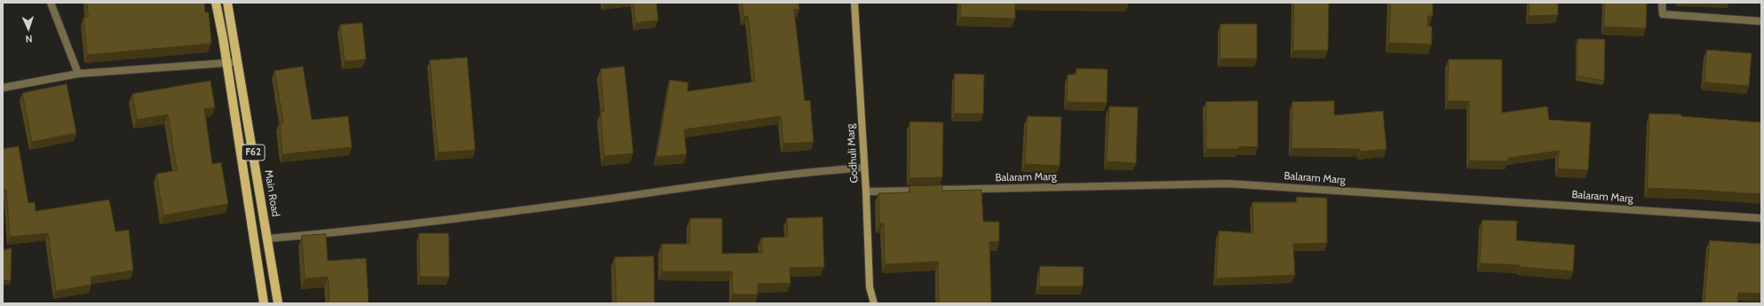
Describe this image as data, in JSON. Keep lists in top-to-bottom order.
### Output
{
  "streets": {
    "main road": ["F62", "Godhuli Marg", "Main Road"],
    "street": ["Balaram Marg"]
  },
  "crossings": [
    ["Godhuli Marg", "Balaram Marg"]
  ],
  "north": "bottom"
}
